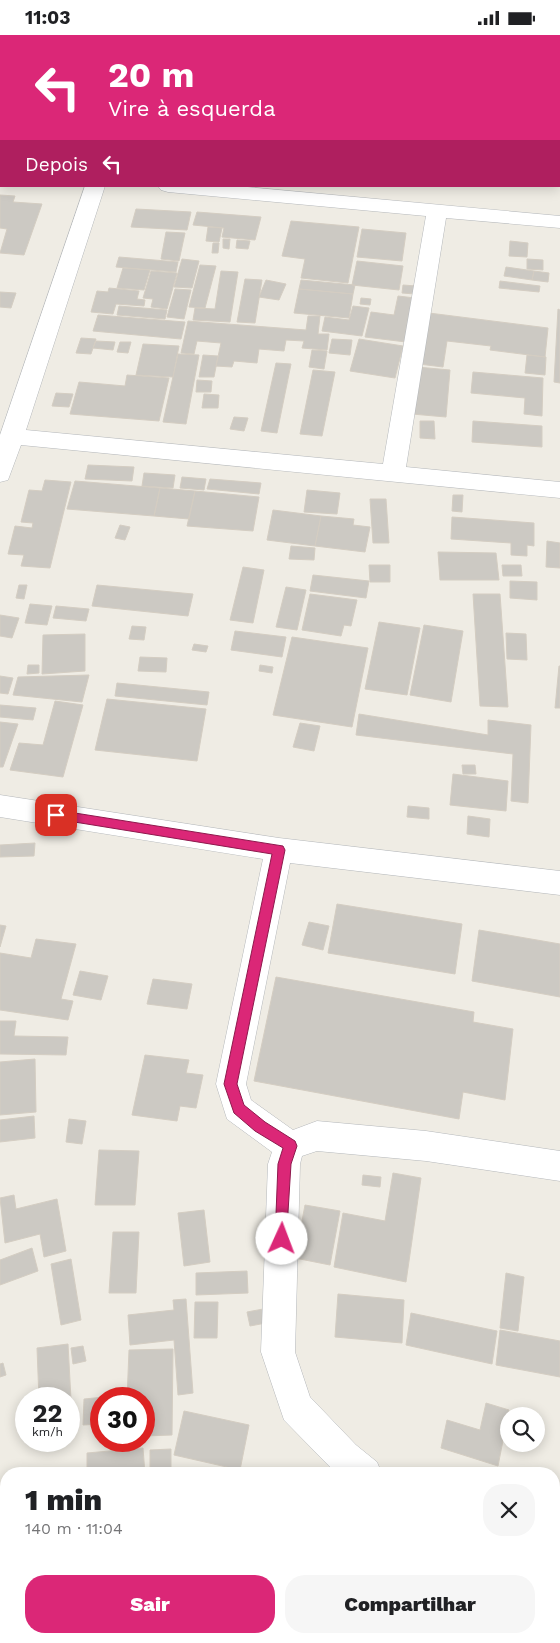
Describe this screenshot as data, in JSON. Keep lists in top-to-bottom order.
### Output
{
  "page": {
    "status": "11:03",
    "turn": ["20 m", "Vire à esquerda"],
    "then": "Depois",
    "speed": "22 km/h",
    "limit": "30",
    "heading": ["1 min", "140 m · 11:04"],
    "buttons": ["Sair", "Compartilhar"]
  }
}
